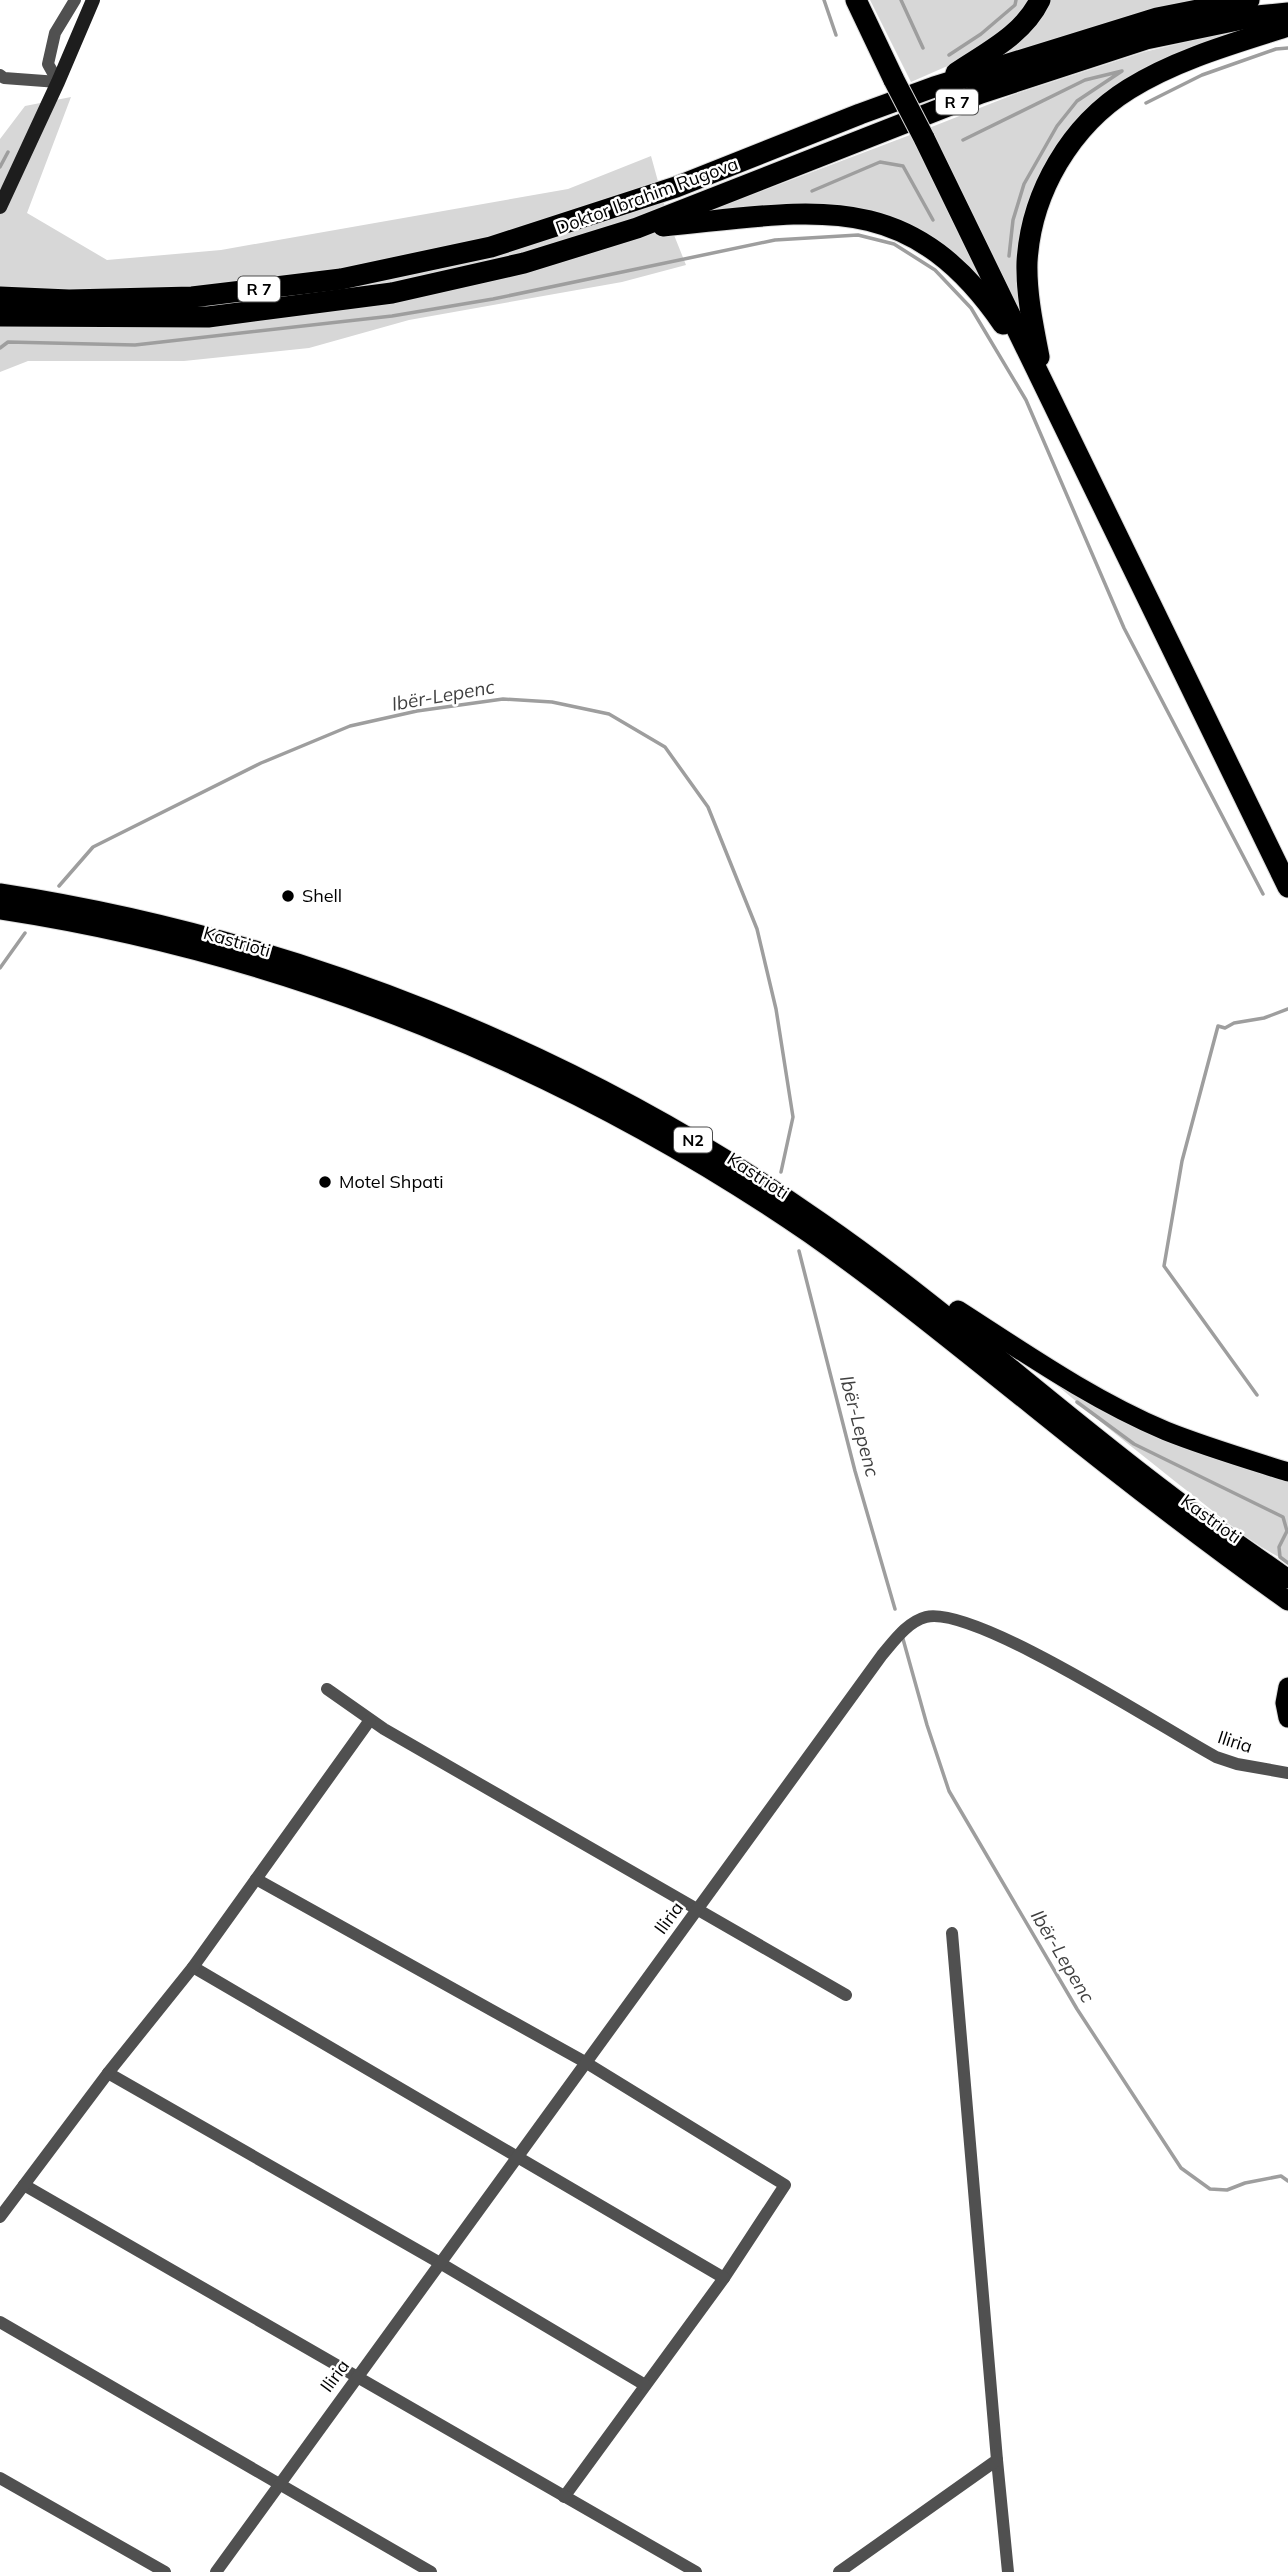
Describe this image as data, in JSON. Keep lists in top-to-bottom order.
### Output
{
  "streets": {
    "highway": [
      "R 7",
      "Doktor Ibrahim Rugova",
      "Kastrioti",
      "N2"
    ],
    "street": ["Iliria"]
  },
  "water": ["Ibër-Lepenc"],
  "places": ["Shell", "Motel Shpati"]
}
